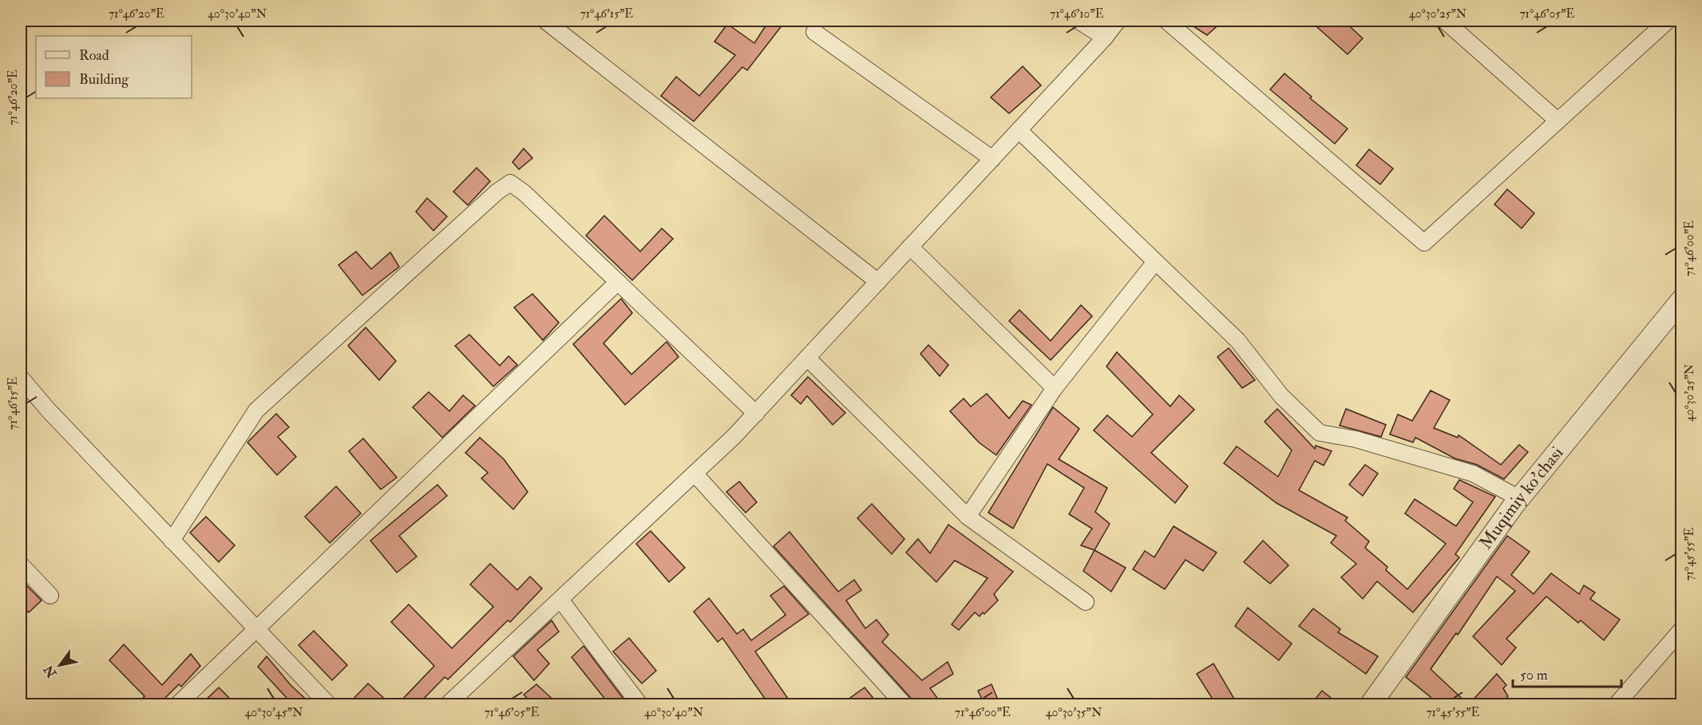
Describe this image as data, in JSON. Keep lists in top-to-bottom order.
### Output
{
  "streets": {
    "street": ["Muqimiy ko'chasi"]
  },
  "legend": ["Road", "Building"],
  "scale_bar": "50 m",
  "north": "bottom left",
  "coordinates": [
    "71°46'20\"E",
    "40°30'40\"N",
    "71°46'15\"E",
    "71°46'10\"E",
    "40°30'25\"N",
    "71°46'05\"E",
    "71°46'00\"E",
    "71°45'55\"E",
    "40°30'45\"N",
    "40°30'35\"N"
  ]
}
